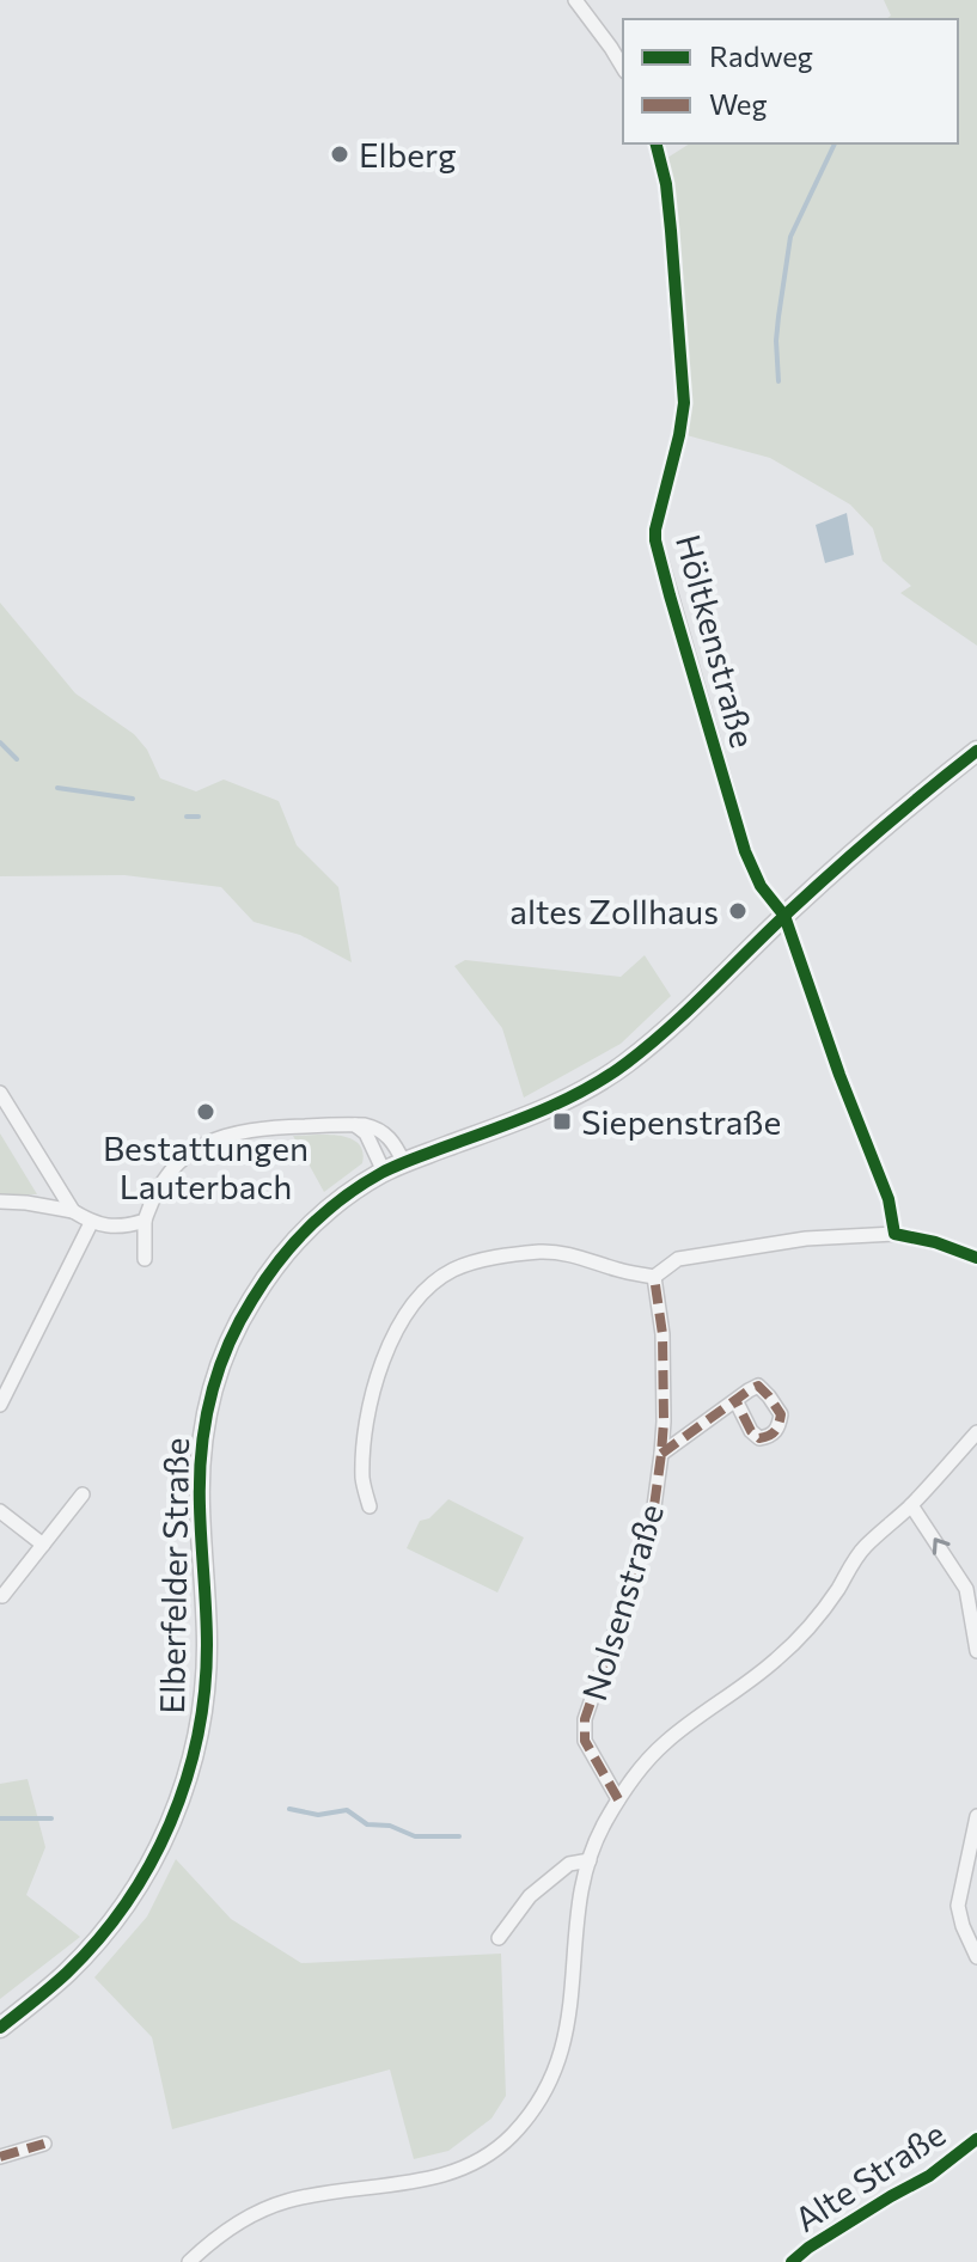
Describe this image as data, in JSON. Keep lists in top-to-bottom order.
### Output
{
  "streets": {
    "main road": ["Elberfelder Straße"],
    "street": ["Höltkenstraße", "Nolsenstraße", "Alte Straße"]
  },
  "crossings": [
    ["Höltkenstraße", "Elberfelder Straße"]
  ],
  "places": {
    "other": ["Elberg", "altes Zollhaus", "Bestattungen Lauterbach"],
    "transit": ["Siepenstraße"]
  },
  "legend": ["Radweg", "Weg"]
}
